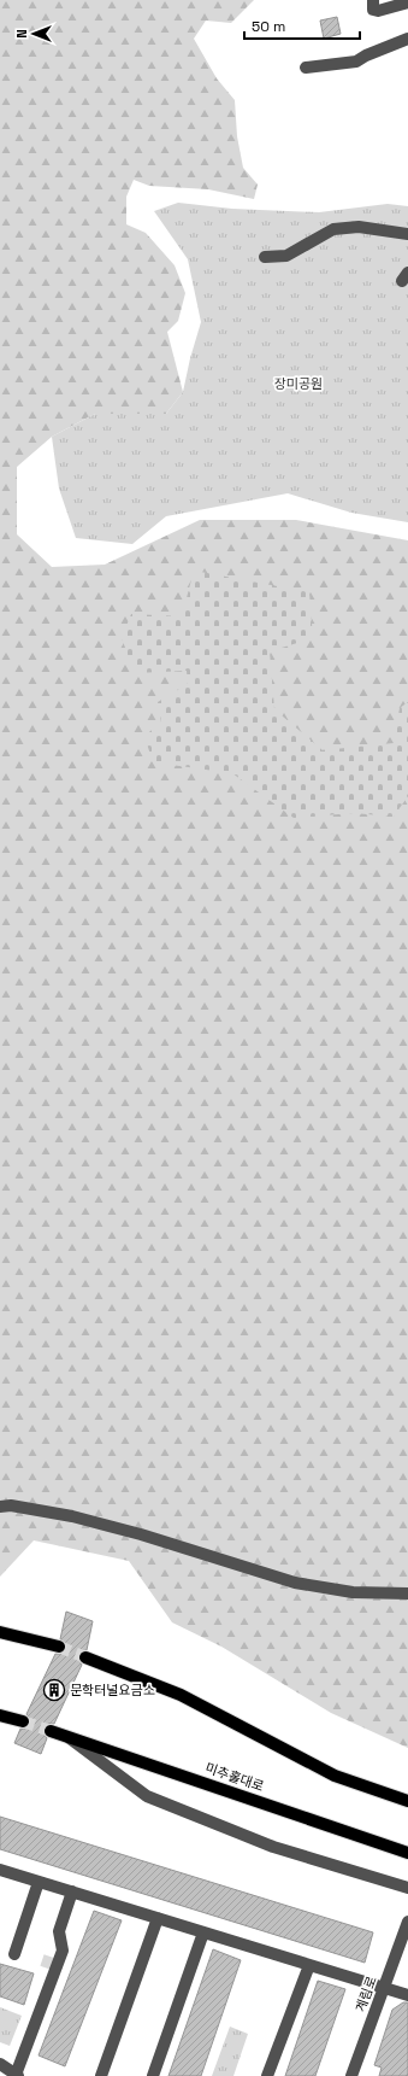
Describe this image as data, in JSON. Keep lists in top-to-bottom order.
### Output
{
  "streets": {
    "main road": ["미추홀대로"],
    "street": ["계림로"]
  },
  "parks": ["장미공원"],
  "places": {
    "building": ["문학터널요금소"]
  },
  "scale_bar": "50 m",
  "north": "left"
}
